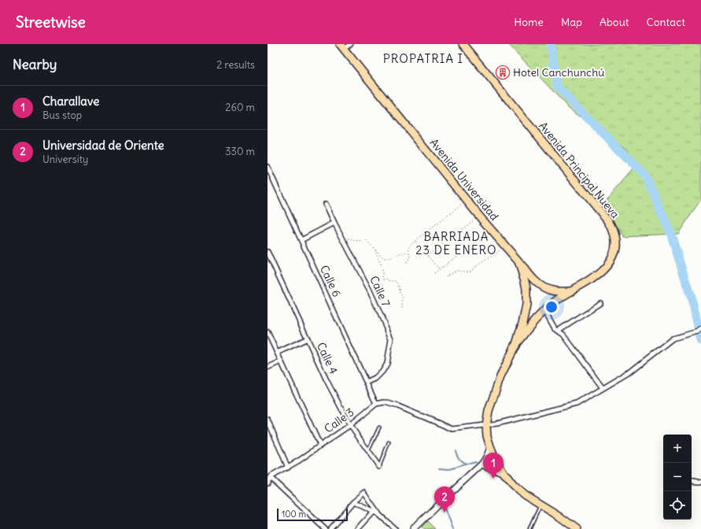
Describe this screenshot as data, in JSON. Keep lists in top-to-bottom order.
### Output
{
  "streets": {
    "highway": ["Avenida Principal Nueva", "Avenida Universidad"],
    "street": [
      "Calle 6",
      "Calle 7",
      "Calle 4",
      "Calle 3"
    ]
  },
  "crossings": [
    ["Avenida Principal Nueva", "Avenida Universidad"],
    ["Calle 6", "Calle 7"],
    ["Calle 6", "Calle 3"],
    ["Calle 4", "Calle 3"]
  ],
  "districts": ["PROPATRIA I", "BARRIADA 23 DE ENERO"],
  "places": {
    "building": ["Hotel Canchunchú"]
  },
  "scale_bar": "100 m",
  "page": {
    "header": "Streetwise",
    "nav": [
      "Home",
      "Map",
      "About",
      "Contact"
    ],
    "heading": ["Nearby", "2 results"],
    "list": [
      {
        "mark": "1",
        "name": "Charallave",
        "note": "Bus stop",
        "value": "260 m"
      },
      {
        "mark": "2",
        "name": "Universidad de Oriente",
        "note": "University",
        "value": "330 m"
      }
    ],
    "map_buttons": ["+", "−"],
    "pins": ["1", "2"],
    "scale": "100 m"
  }
}
